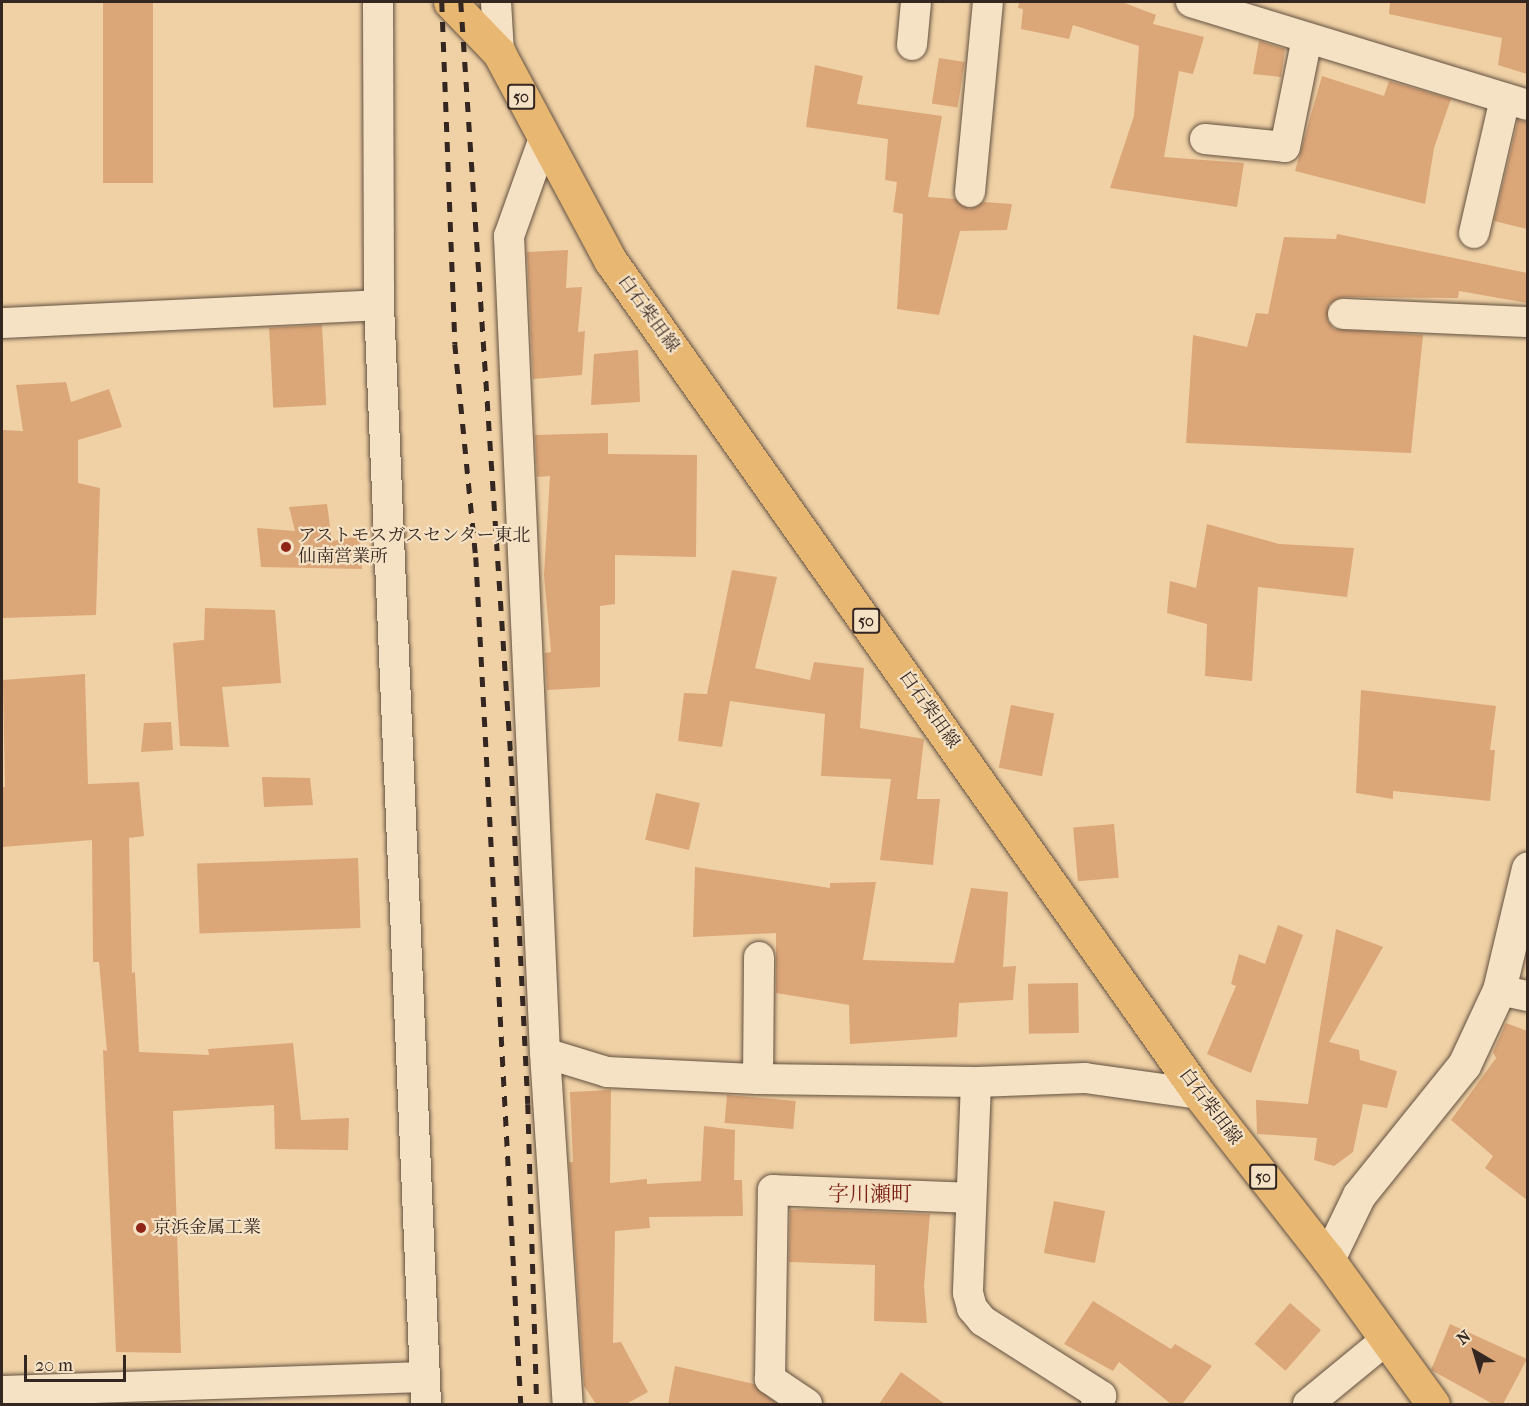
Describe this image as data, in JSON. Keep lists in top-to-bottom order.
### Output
{
  "streets": {
    "main road": ["50", "白石柴田線"]
  },
  "districts": ["字川瀬町"],
  "places": ["アストモスガスセンター東北 仙南営業所", "京浜金属工業"],
  "scale_bar": "20 m",
  "north": "top left"
}
